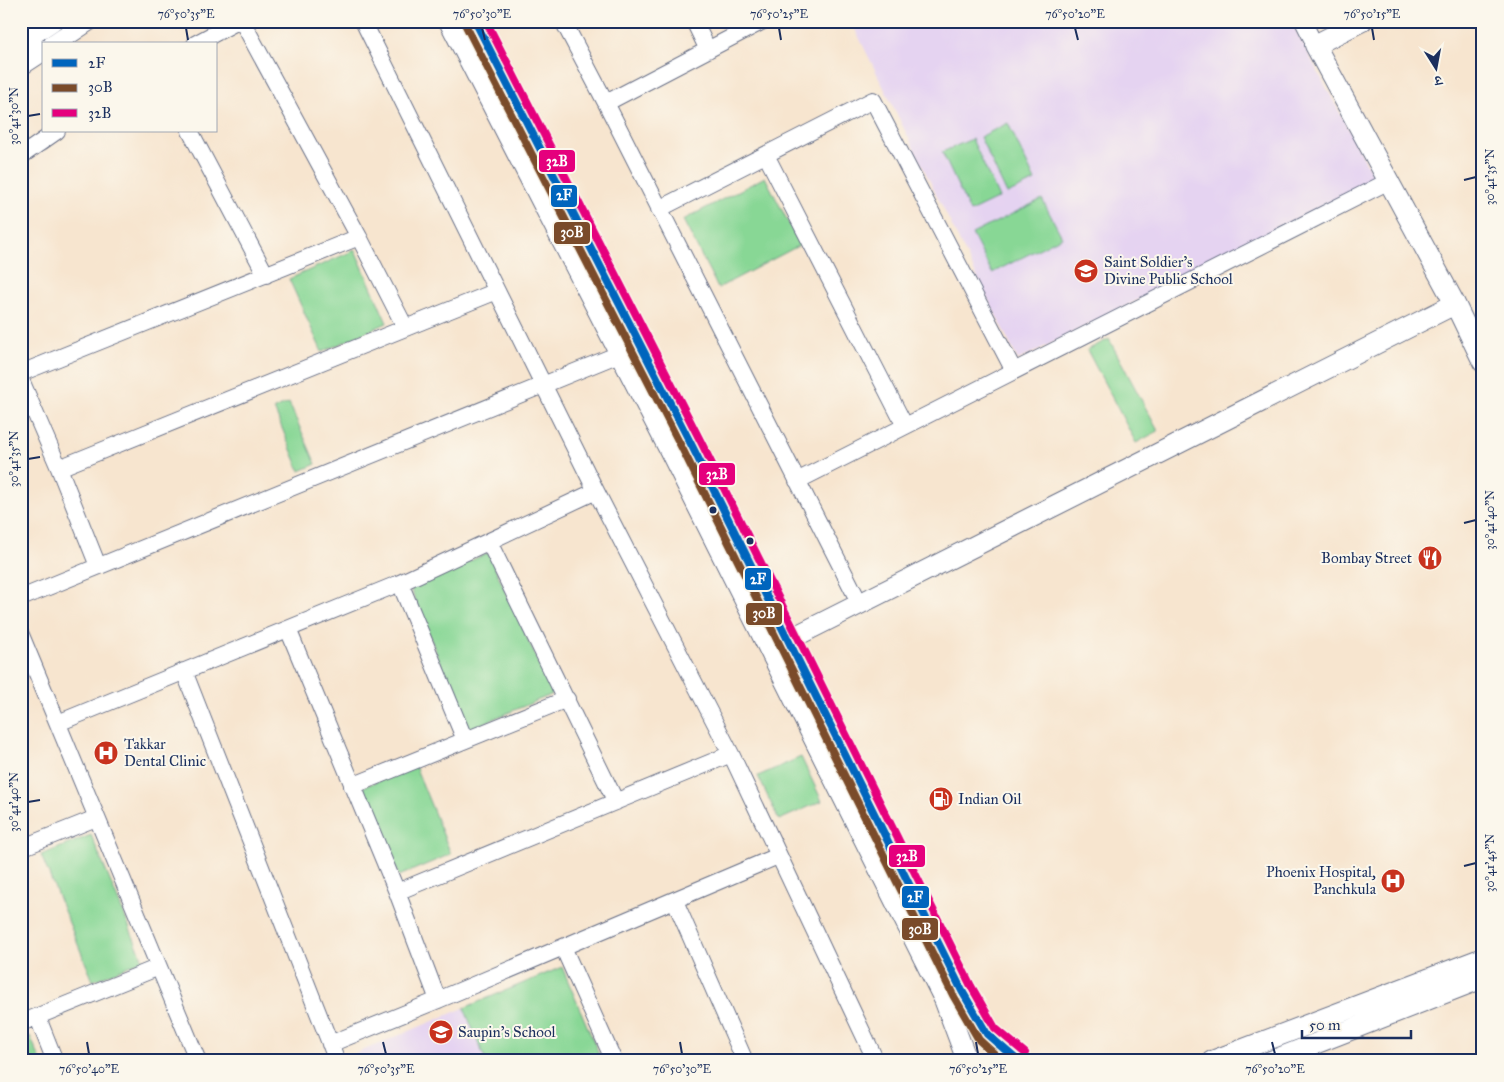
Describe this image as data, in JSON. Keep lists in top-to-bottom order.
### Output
{
  "places": {
    "school or university": ["Saint Soldier’s Divine Public School", "Saupin's School"],
    "restaurant": ["Bombay Street"],
    "hospital": ["Takkar Dental Clinic", "Phoenix Hospital, Panchkula"],
    "fuel station": ["Indian Oil"]
  },
  "lines": ["transit line 2F", "transit line 32B", "transit line 30B"],
  "legend": ["2F", "30B", "32B"],
  "scale_bar": "50 m",
  "north": "bottom",
  "coordinates": [
    "76°50'35\"E",
    "76°50'30\"E",
    "76°50'25\"E",
    "76°50'20\"E",
    "76°50'15\"E",
    "30°41'30\"N",
    "30°41'35\"N",
    "30°41'40\"N",
    "30°41'45\"N",
    "76°50'40\"E"
  ]
}
